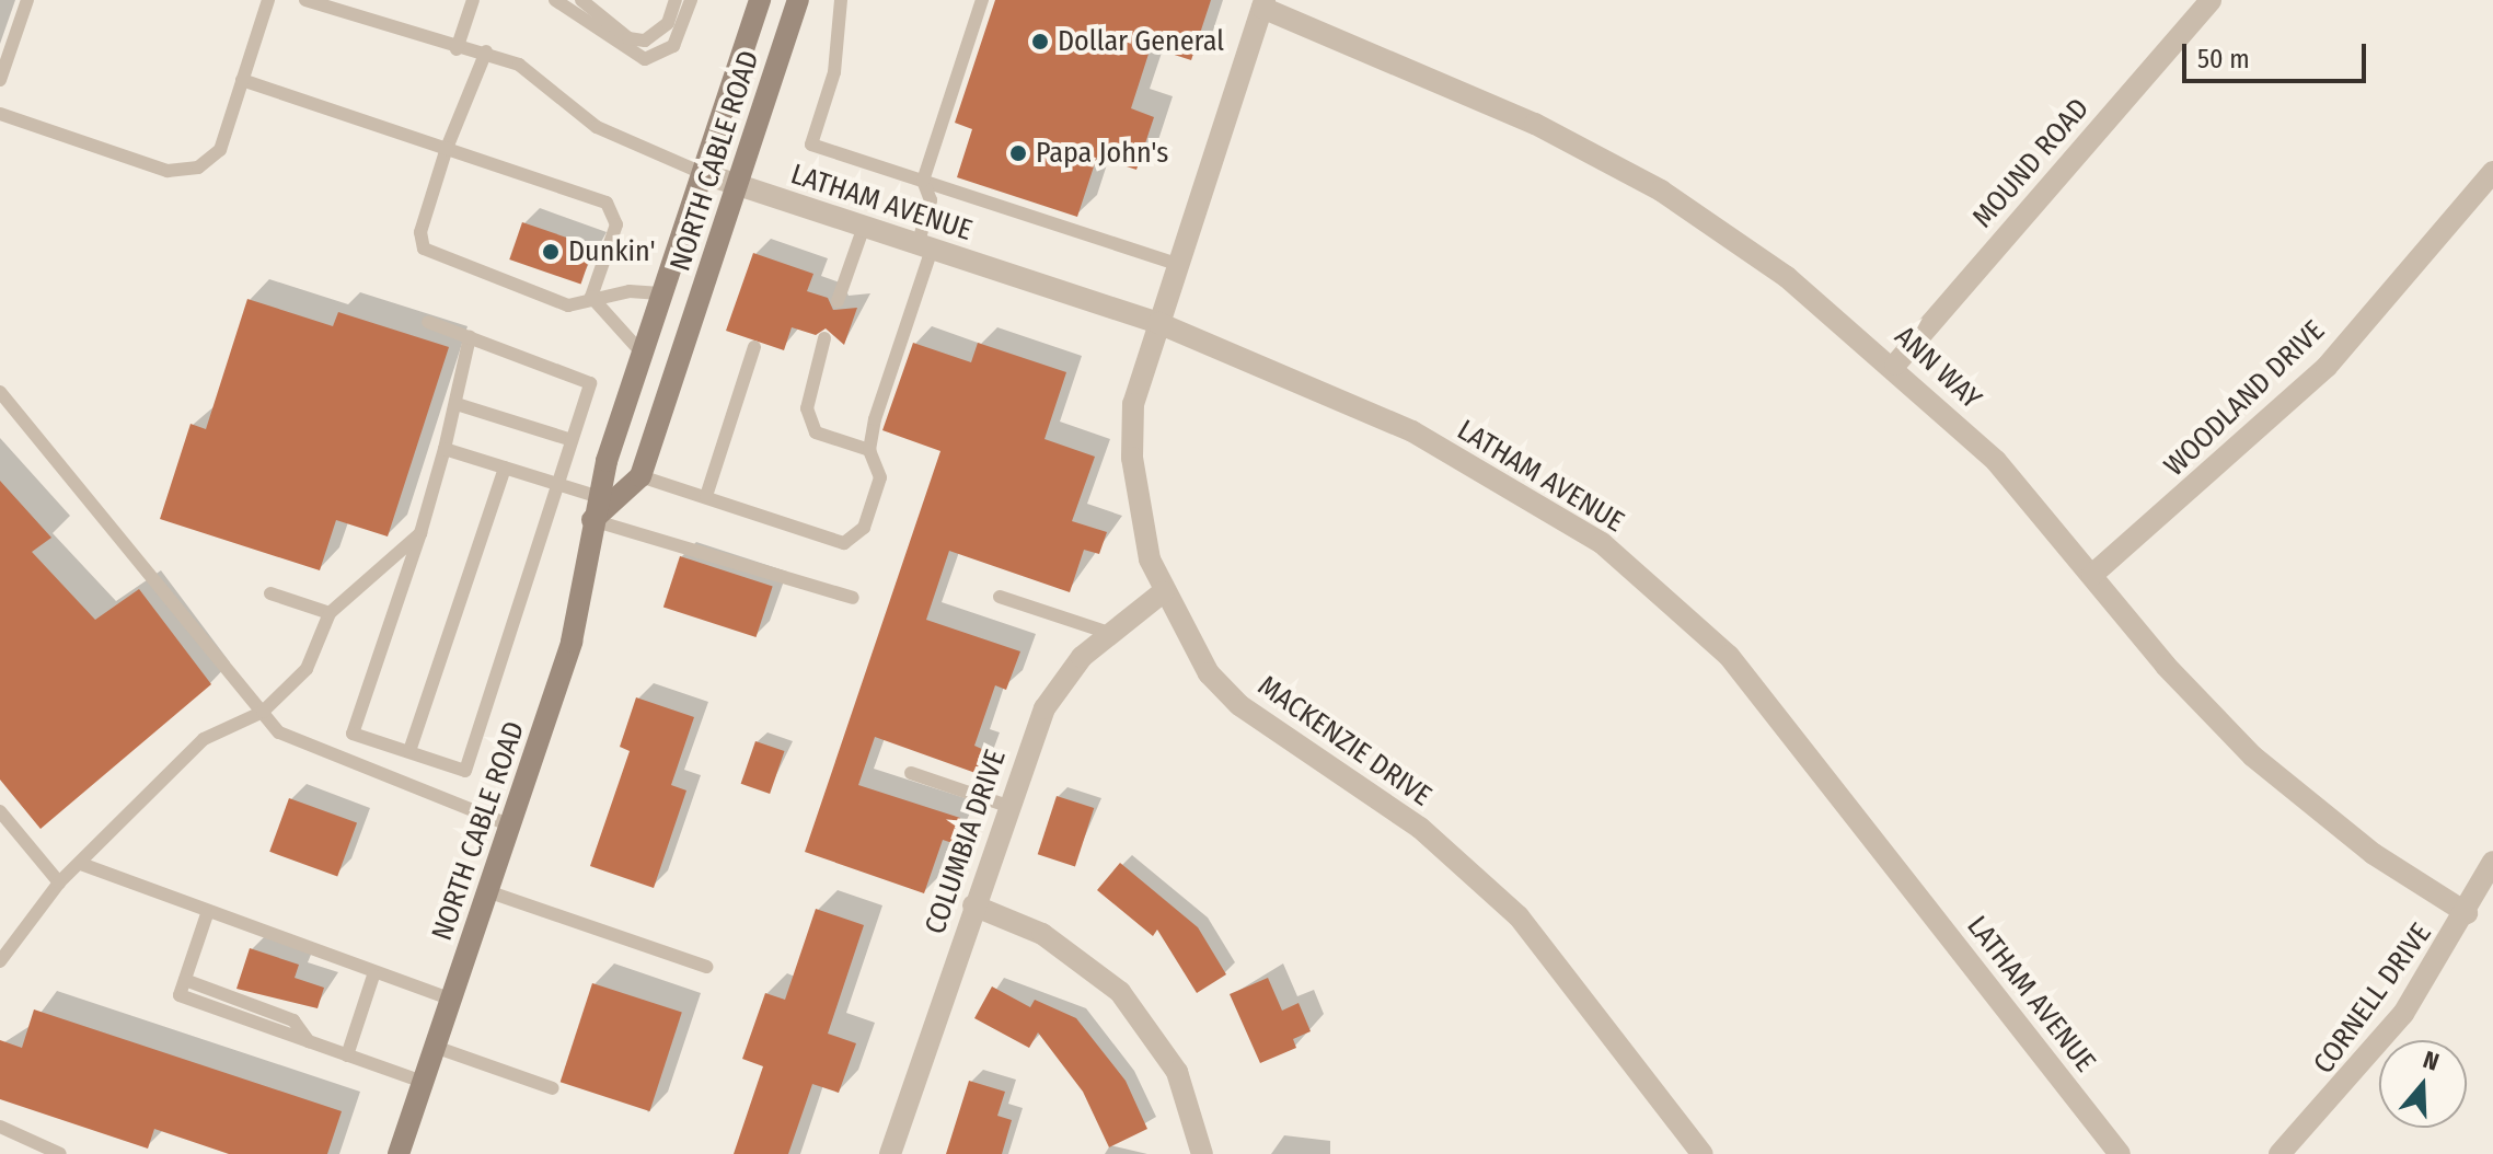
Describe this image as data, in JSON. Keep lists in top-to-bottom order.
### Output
{
  "streets": {
    "street": [
      "NORTH CABLE ROAD",
      "MOUND ROAD",
      "LATHAM AVENUE",
      "ANN WAY",
      "WOODLAND DRIVE",
      "MACKENZIE DRIVE",
      "COLUMBIA DRIVE",
      "CORNELL DRIVE"
    ]
  },
  "crossings": [
    ["NORTH CABLE ROAD", "LATHAM AVENUE"],
    ["MOUND ROAD", "ANN WAY"],
    ["LATHAM AVENUE", "MACKENZIE DRIVE"],
    ["ANN WAY", "WOODLAND DRIVE"],
    ["ANN WAY", "MACKENZIE DRIVE"],
    ["ANN WAY", "CORNELL DRIVE"],
    ["MACKENZIE DRIVE", "COLUMBIA DRIVE"]
  ],
  "places": ["Dollar General", "Papa John's", "Dunkin'"],
  "scale_bar": "50 m",
  "north": "top"
}
